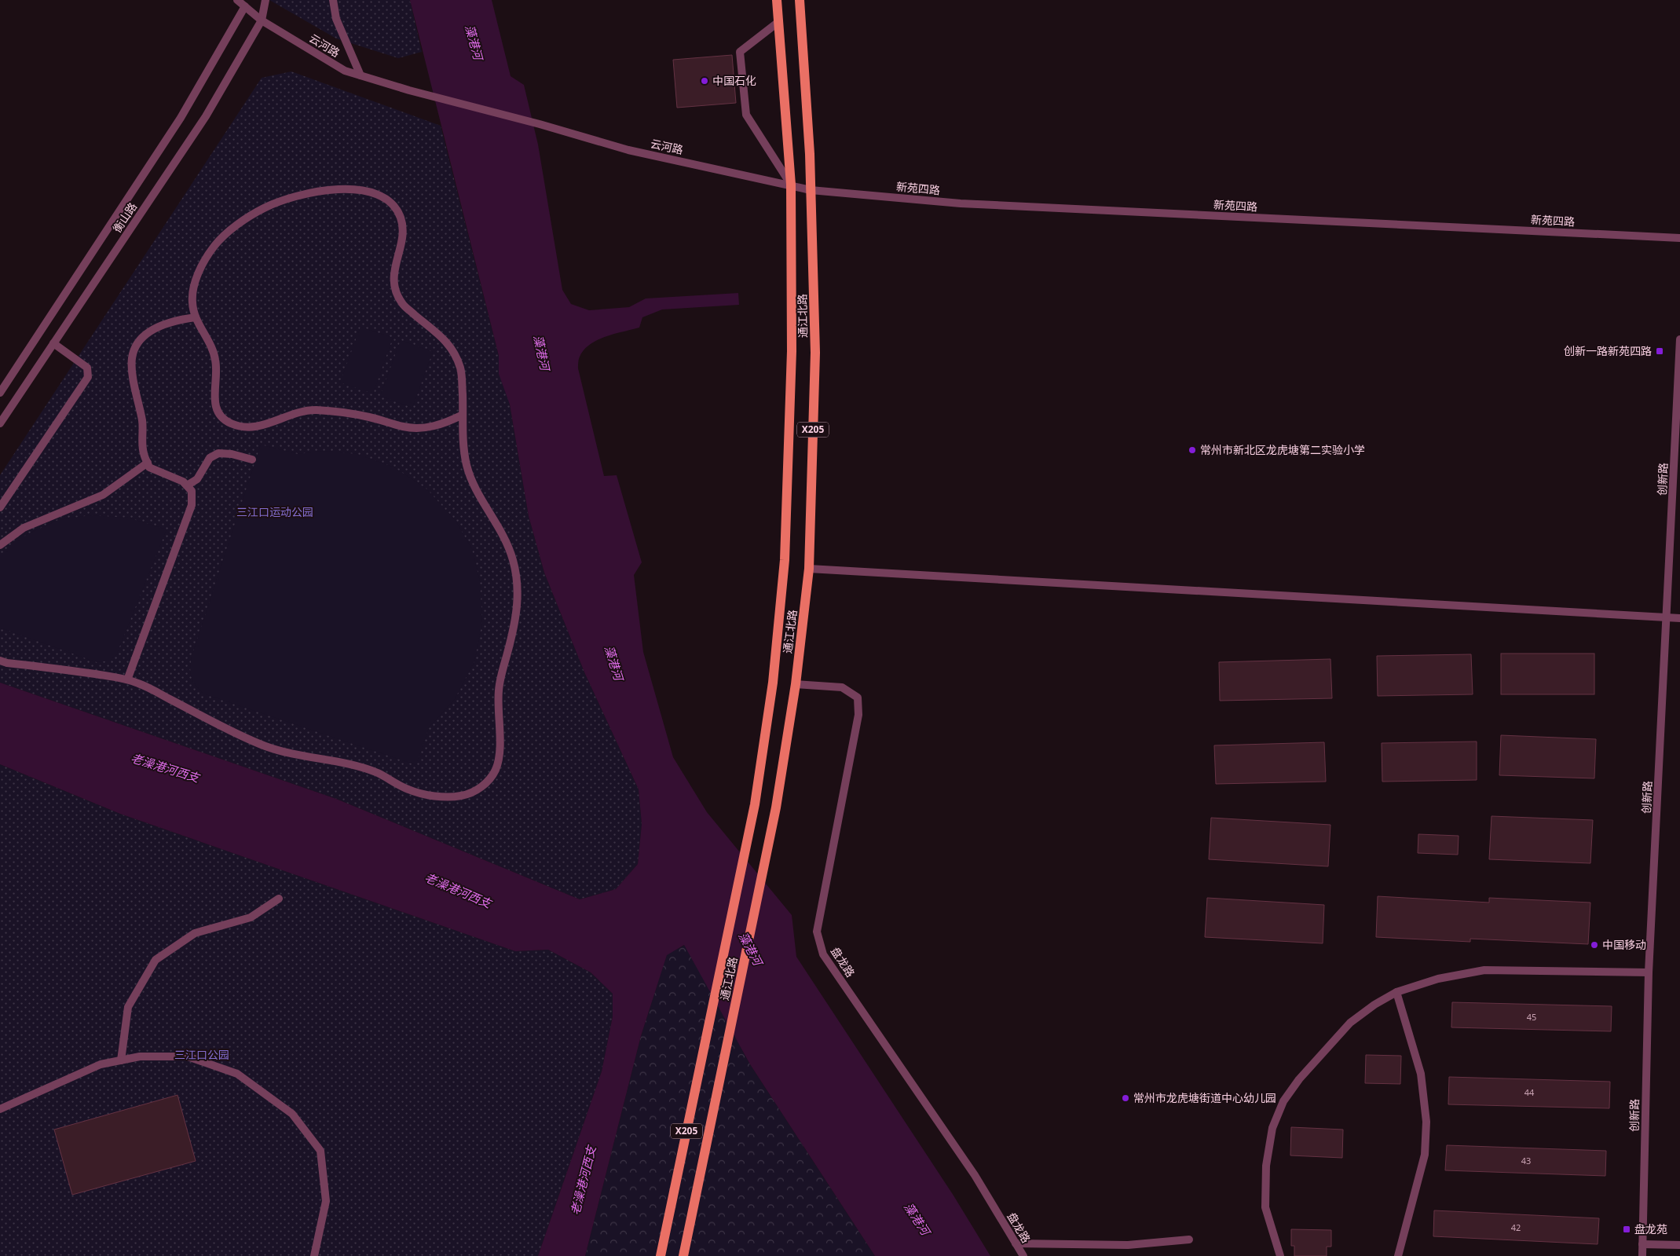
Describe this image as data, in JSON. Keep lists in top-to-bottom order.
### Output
{
  "streets": {
    "main road": ["通江北路", "X205"],
    "street": [
      "云河路",
      "新苑四路",
      "衡山路",
      "创新路",
      "盘龙路"
    ]
  },
  "crossings": [
    ["云河路", "新苑四路"],
    ["云河路", "衡山路"],
    ["云河路", "通江北路"],
    ["新苑四路", "通江北路"],
    ["通江北路", "盘龙路"]
  ],
  "water": ["藻港河", "老澡港河西支"],
  "parks": ["三江口运动公园", "三江口公园"],
  "places": {
    "other": [
      "中国石化",
      "常州市新北区龙虎塘第二实验小学",
      "中国移动",
      "常州市龙虎塘街道中心幼儿园"
    ],
    "transit": ["创新一路新苑四路", "盘龙苑"]
  },
  "house_numbers": [
    "45",
    "44",
    "43",
    "42"
  ]
}
